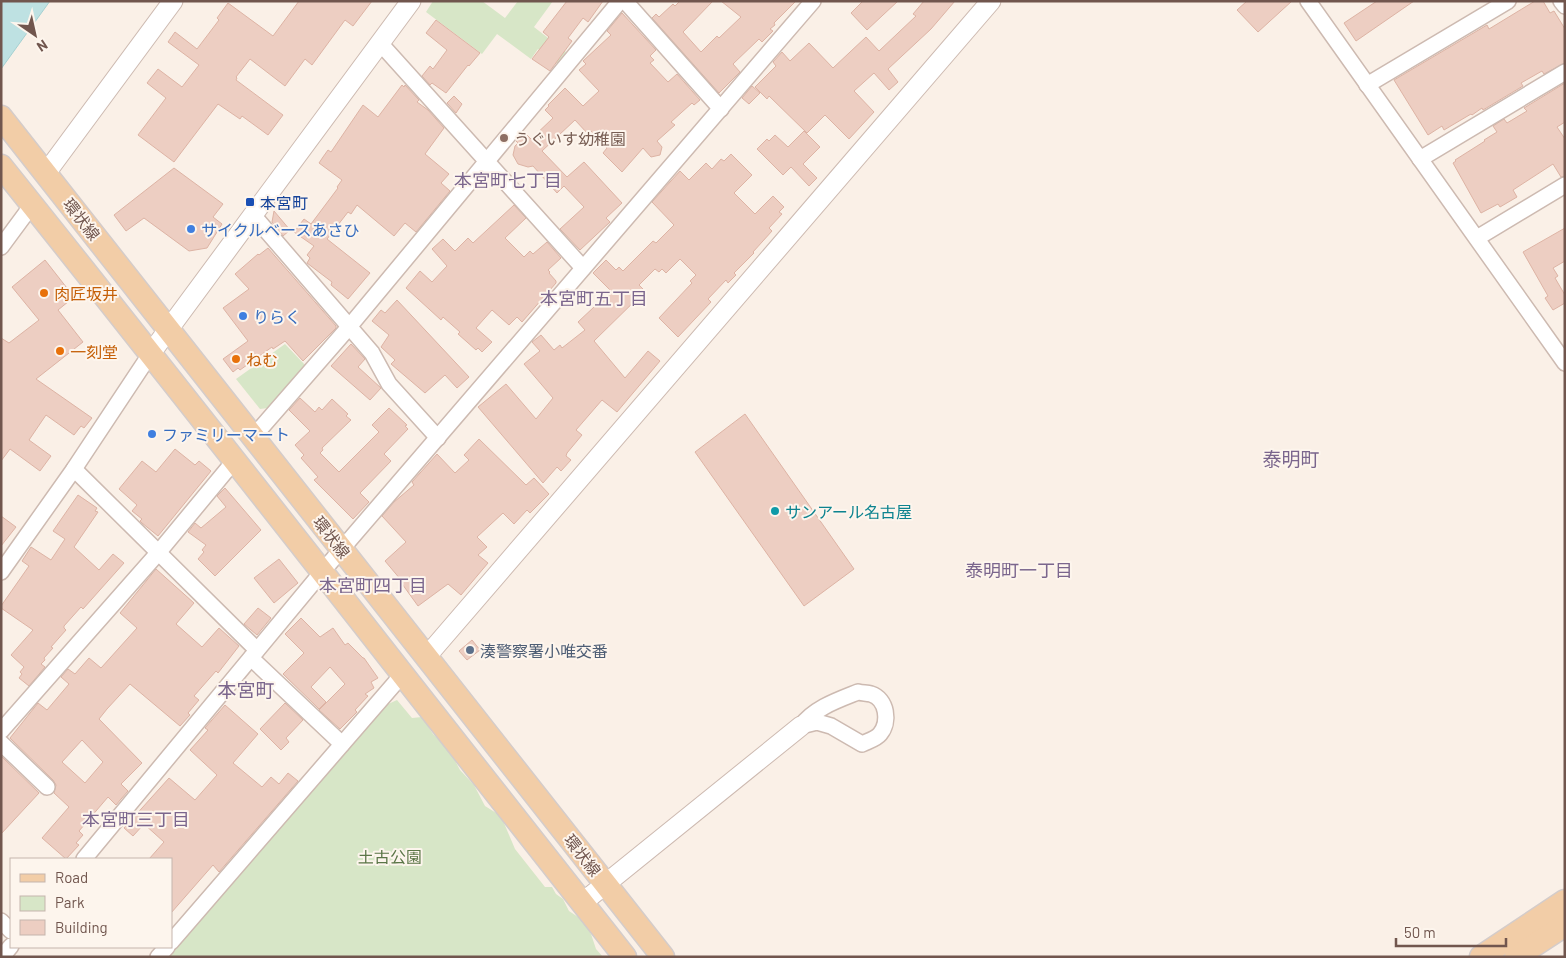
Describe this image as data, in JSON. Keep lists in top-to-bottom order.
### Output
{
  "streets": {
    "main road": ["環状線"]
  },
  "districts": [
    "本宮町七丁目",
    "本宮町五丁目",
    "泰明町",
    "泰明町一丁目",
    "本宮町四丁目",
    "本宮町",
    "本宮町三丁目"
  ],
  "parks": ["土古公園"],
  "places": {
    "other": [
      "うぐいす幼稚園",
      "サイクルベースあさひ",
      "肉匠坂井",
      "りらく",
      "一刻堂",
      "ねむ",
      "ファミリーマート",
      "サンアール名古屋",
      "湊警察署小唯交番"
    ],
    "transit": ["本宮町"]
  },
  "legend": ["Road", "Park", "Building"],
  "scale_bar": "50 m",
  "north": "bottom right"
}
